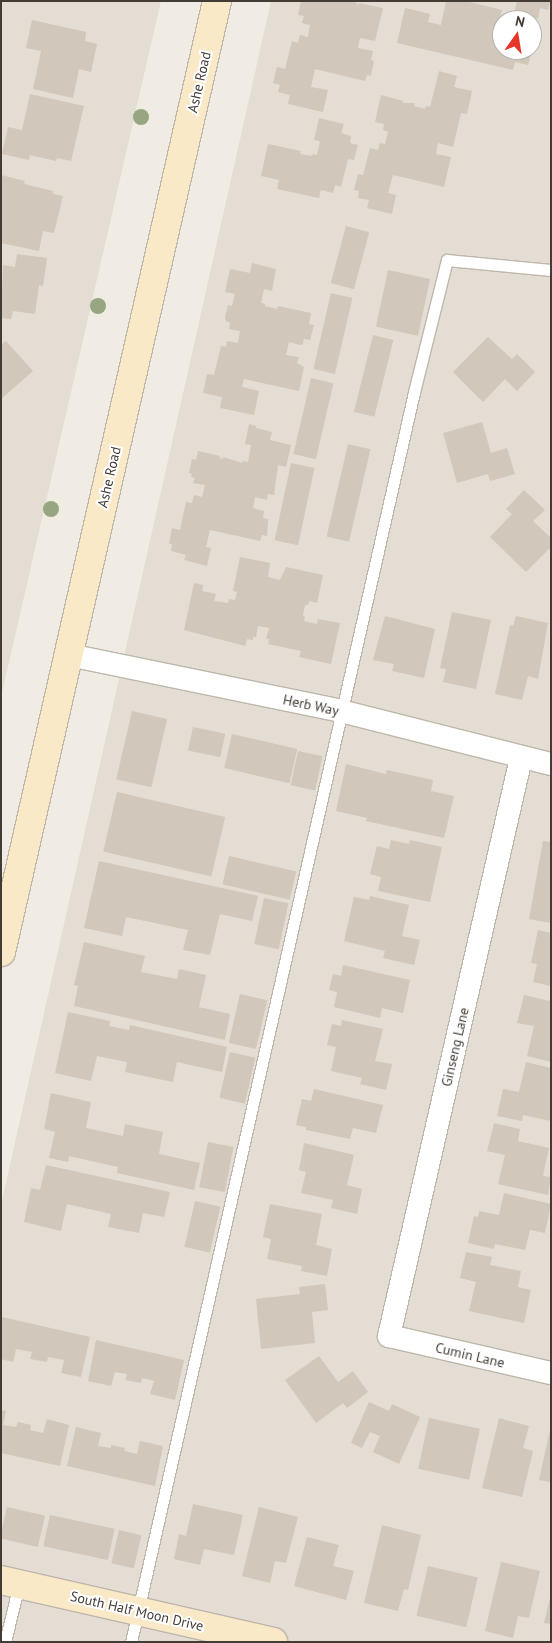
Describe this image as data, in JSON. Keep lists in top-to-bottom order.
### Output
{
  "streets": {
    "street": [
      "Ashe Road",
      "Herb Way",
      "Ginseng Lane",
      "Cumin Lane",
      "South Half Moon Drive"
    ]
  },
  "crossings": [
    ["Ashe Road", "Herb Way"],
    ["Herb Way", "Ginseng Lane"],
    ["Ginseng Lane", "Cumin Lane"]
  ],
  "north": "top"
}
